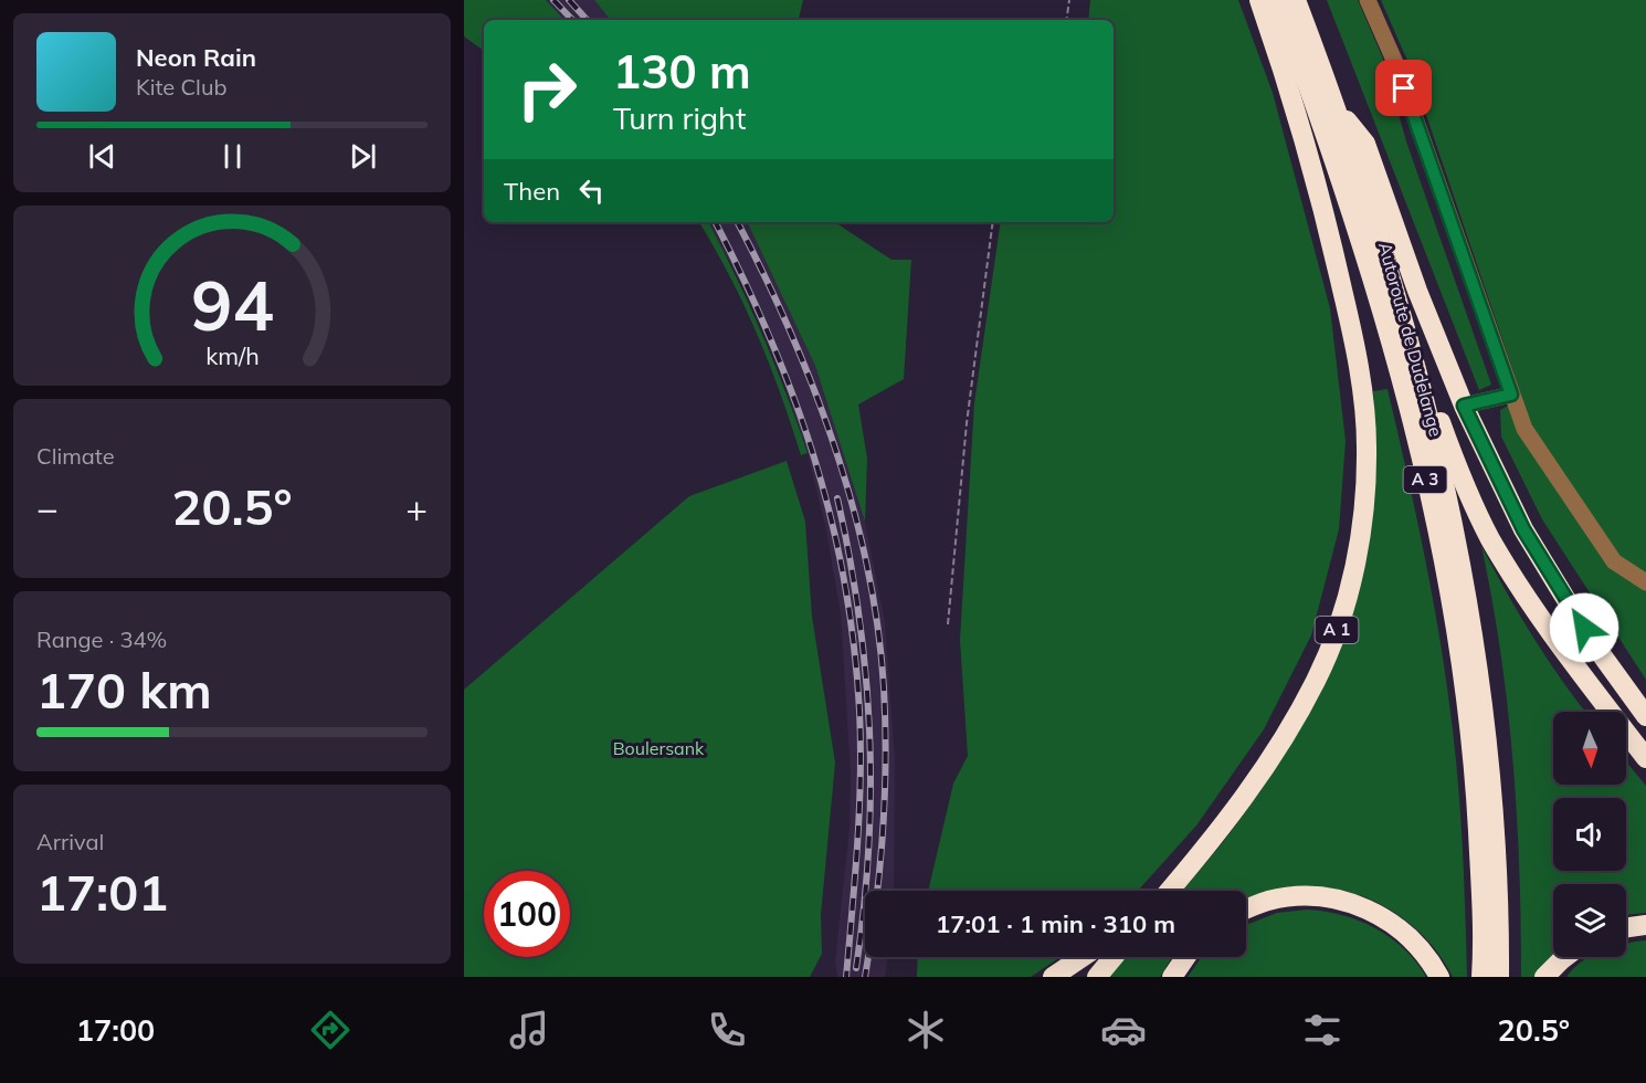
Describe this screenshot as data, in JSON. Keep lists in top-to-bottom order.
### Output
{
  "streets": {
    "highway": ["Autoroute de Dudelange", "A 3", "A 1"]
  },
  "crossings": [
    ["Autoroute de Dudelange", "A 3"]
  ],
  "parks": ["Boulersank"],
  "north": "bottom",
  "page": {
    "turn": ["130 m", "Turn right"],
    "song": ["Neon Rain", "Kite Club"],
    "then": "Then",
    "tile": [
      "Climate",
      ["Range · 34%", "170 km"],
      ["Arrival", "17:01"]
    ],
    "heat": ["−", "20.5°", "+"],
    "limit": "100",
    "trip": "17:01 · 1 min · 310 m",
    "tabs": ["17:00", "20.5°"],
    "gauge": ["94", "km/h"]
  }
}
